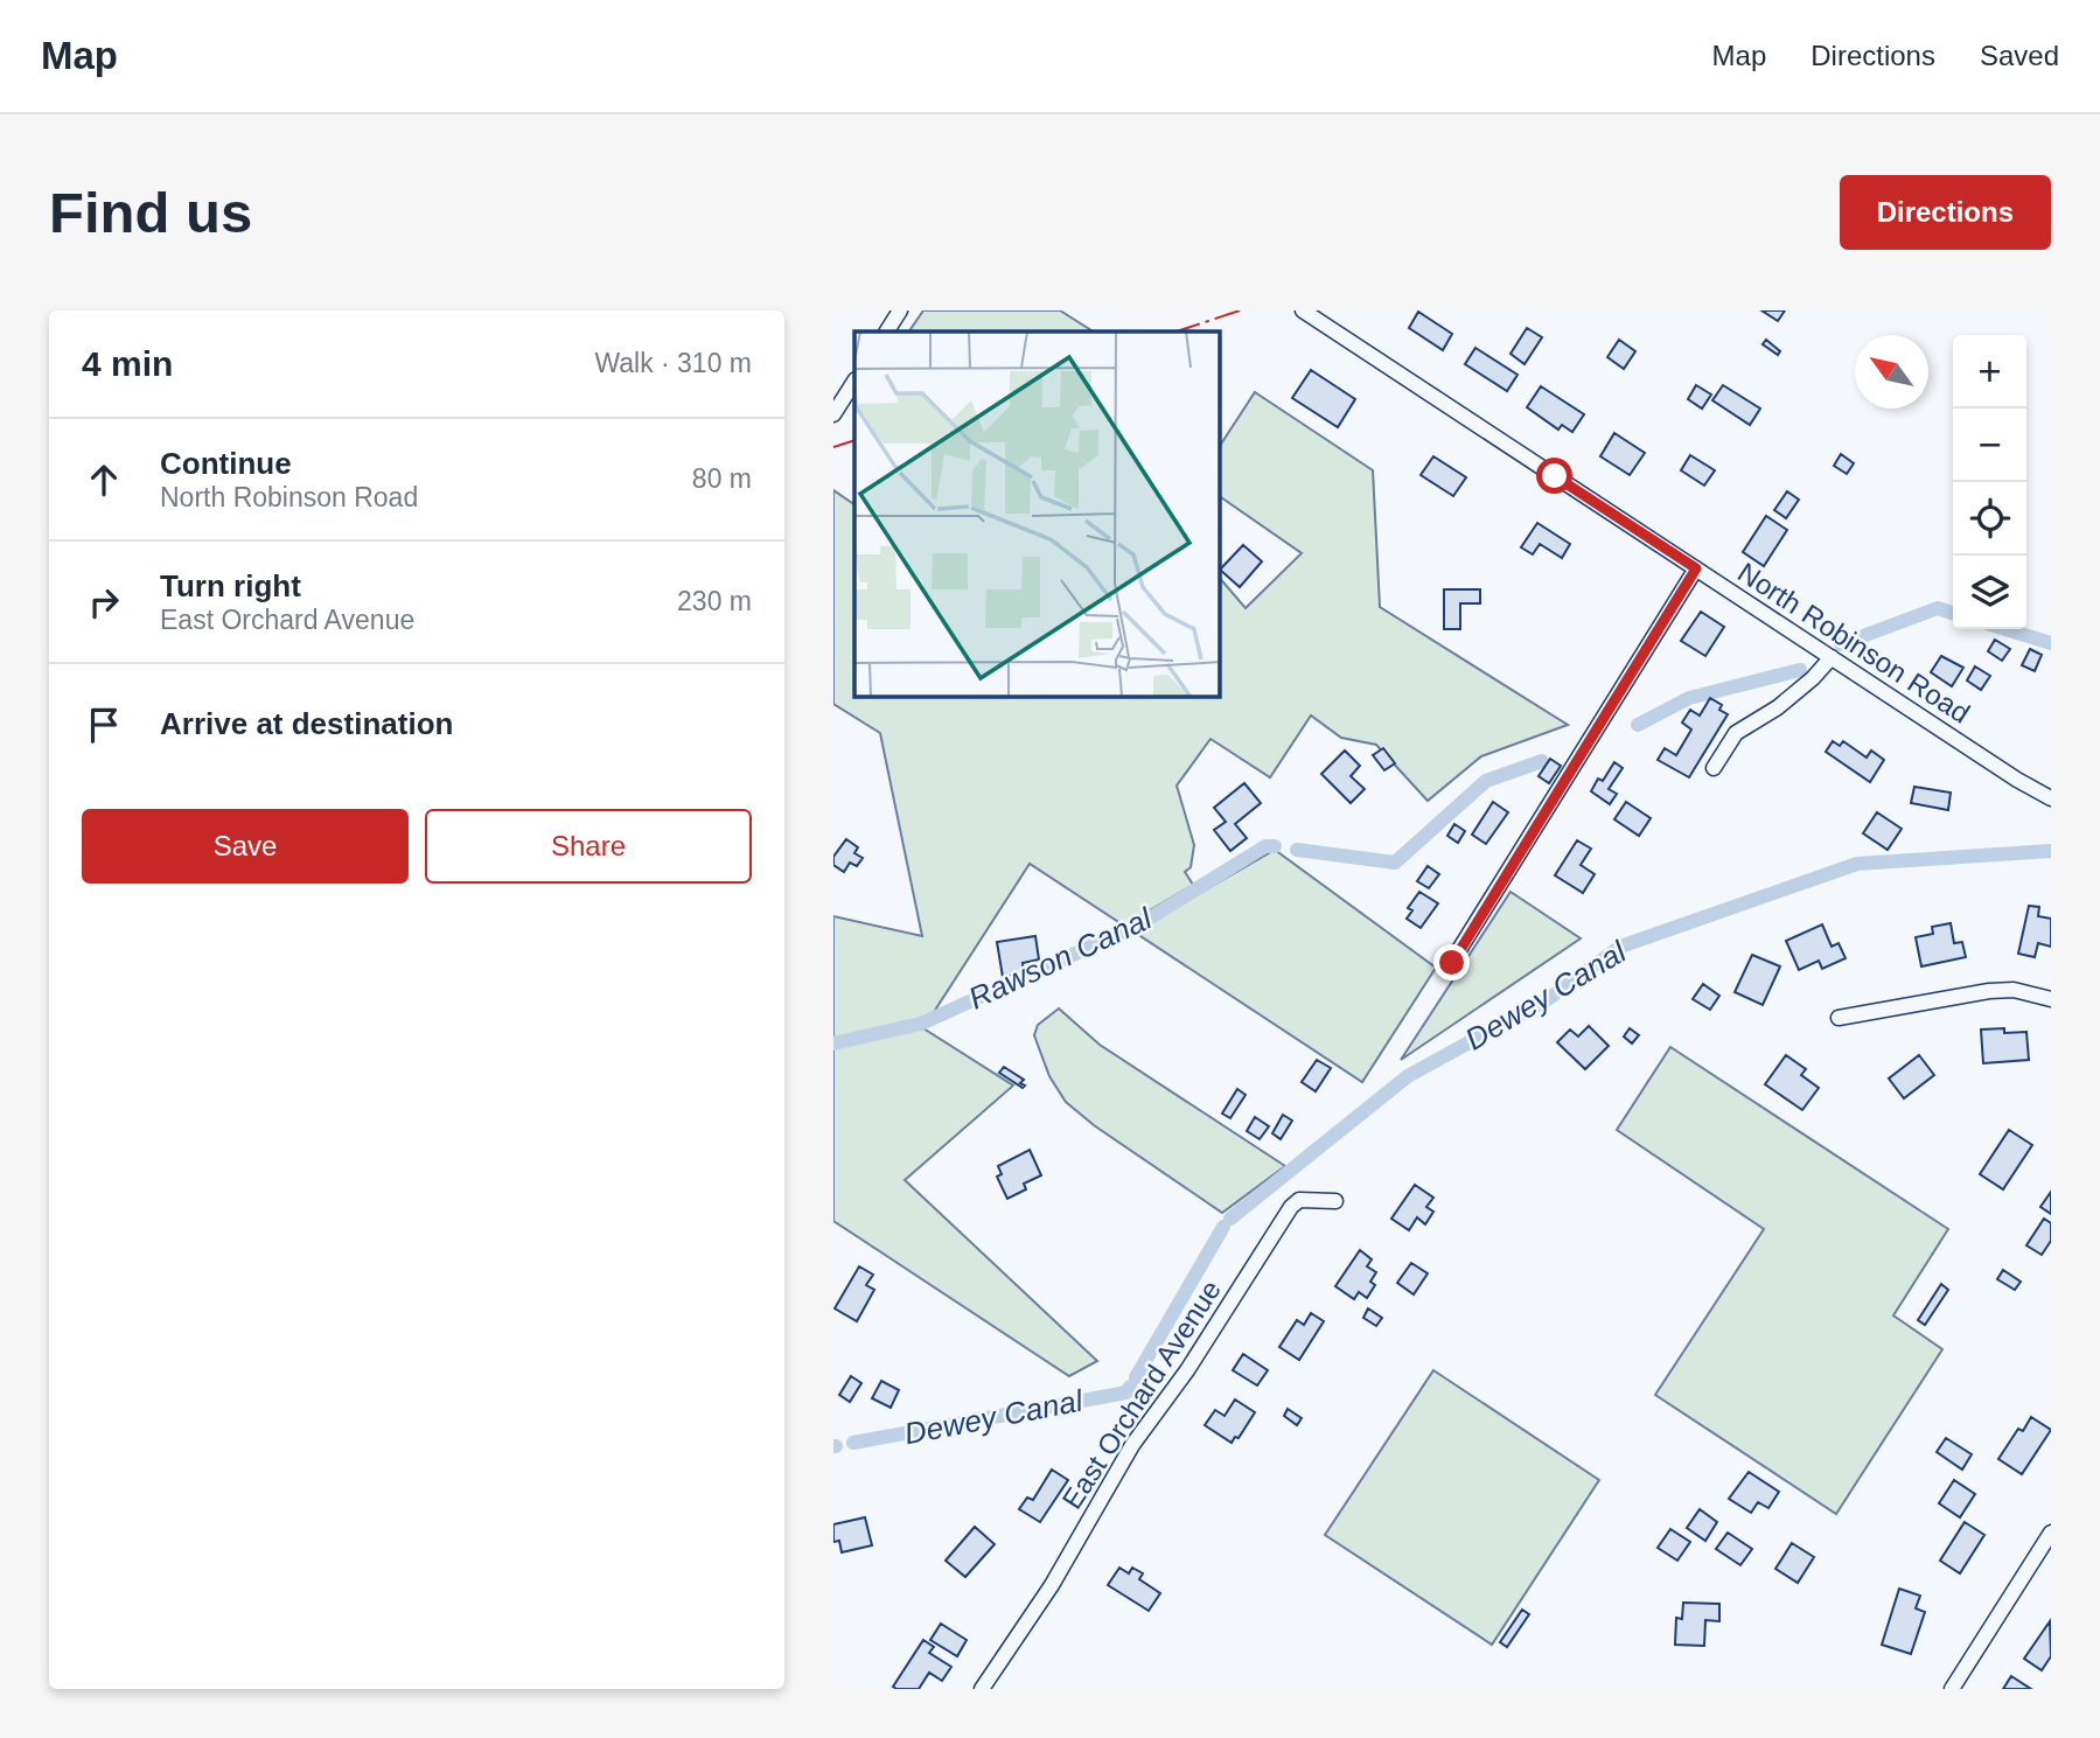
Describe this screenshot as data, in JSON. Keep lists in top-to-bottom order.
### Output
{
  "streets": {
    "street": ["North Robinson Road", "East Orchard Avenue"]
  },
  "water": ["Rawson Canal", "Dewey Canal"],
  "north": "top left",
  "page": {
    "header": "Map",
    "nav": ["Map", "Directions", "Saved"],
    "buttons": [
      "Directions",
      ["Save", "Share"]
    ],
    "title": "Find us",
    "heading": ["4 min", "Walk · 310 m"],
    "map_buttons": ["+", "−"],
    "list": [
      ["Continue", "North Robinson Road", "80 m"],
      ["Turn right", "East Orchard Avenue", "230 m"],
      "Arrive at destination"
    ]
  }
}
